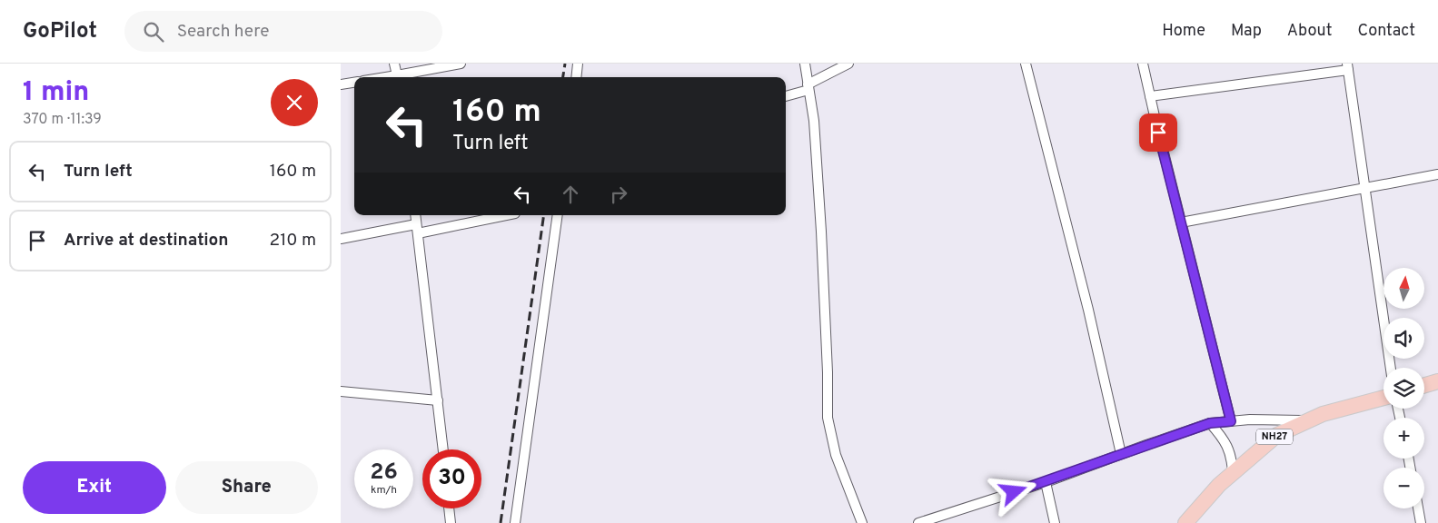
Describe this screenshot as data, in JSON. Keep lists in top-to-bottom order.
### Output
{
  "streets": {
    "highway": ["NH27"]
  },
  "north": "top",
  "page": {
    "header": "GoPilot",
    "search": "Search here",
    "nav": [
      "Home",
      "Map",
      "About",
      "Contact"
    ],
    "heading": ["1 min", "370 m · 11:39"],
    "turn": ["160 m", "Turn left"],
    "list": [
      {
        "name": "Turn left",
        "value": "160 m"
      },
      {
        "name": "Arrive at destination",
        "value": "210 m"
      }
    ],
    "map_buttons": ["+", "−"],
    "speed": "26 km/h",
    "limit": "30",
    "buttons": ["Exit", "Share"]
  }
}
